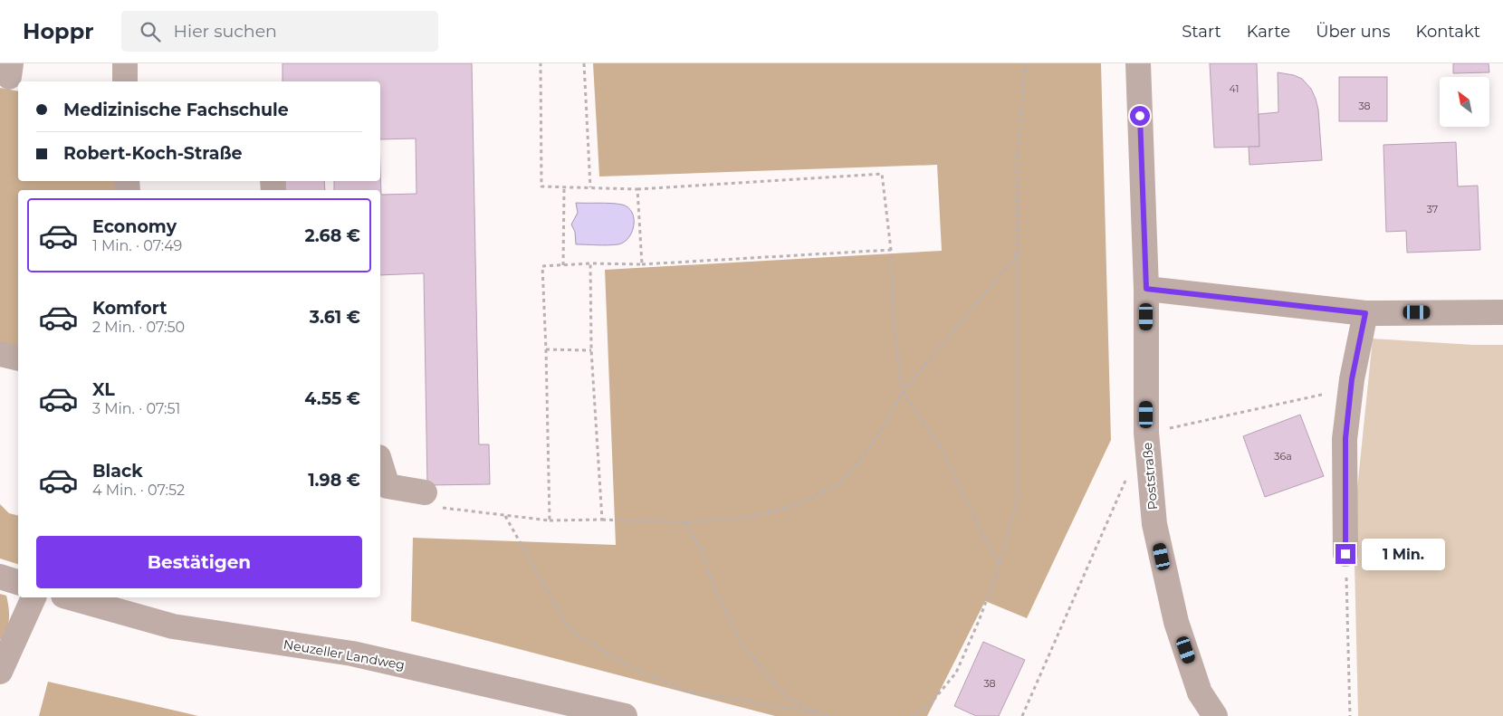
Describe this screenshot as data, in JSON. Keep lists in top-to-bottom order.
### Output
{
  "streets": {
    "street": ["Poststraße", "Neuzeller Landweg"]
  },
  "house_numbers": [
    "41",
    "38",
    "37",
    "36a",
    "38"
  ],
  "north": "top left",
  "page": {
    "header": "Hoppr",
    "search": "Hier suchen",
    "nav": [
      "Start",
      "Karte",
      "Über uns",
      "Kontakt"
    ],
    "banner": ["Medizinische Fachschule", "Robert-Koch-Straße"],
    "list": [
      {
        "name": "Economy",
        "note": "1 Min. · 07:49",
        "value": "2.68 €"
      },
      {
        "name": "Komfort",
        "note": "2 Min. · 07:50",
        "value": "3.61 €"
      },
      {
        "name": "XL",
        "note": "3 Min. · 07:51",
        "value": "4.55 €"
      },
      {
        "name": "Black",
        "note": "4 Min. · 07:52",
        "value": "1.98 €"
      }
    ],
    "buttons": "Bestätigen",
    "bubble": "1 Min."
  }
}
